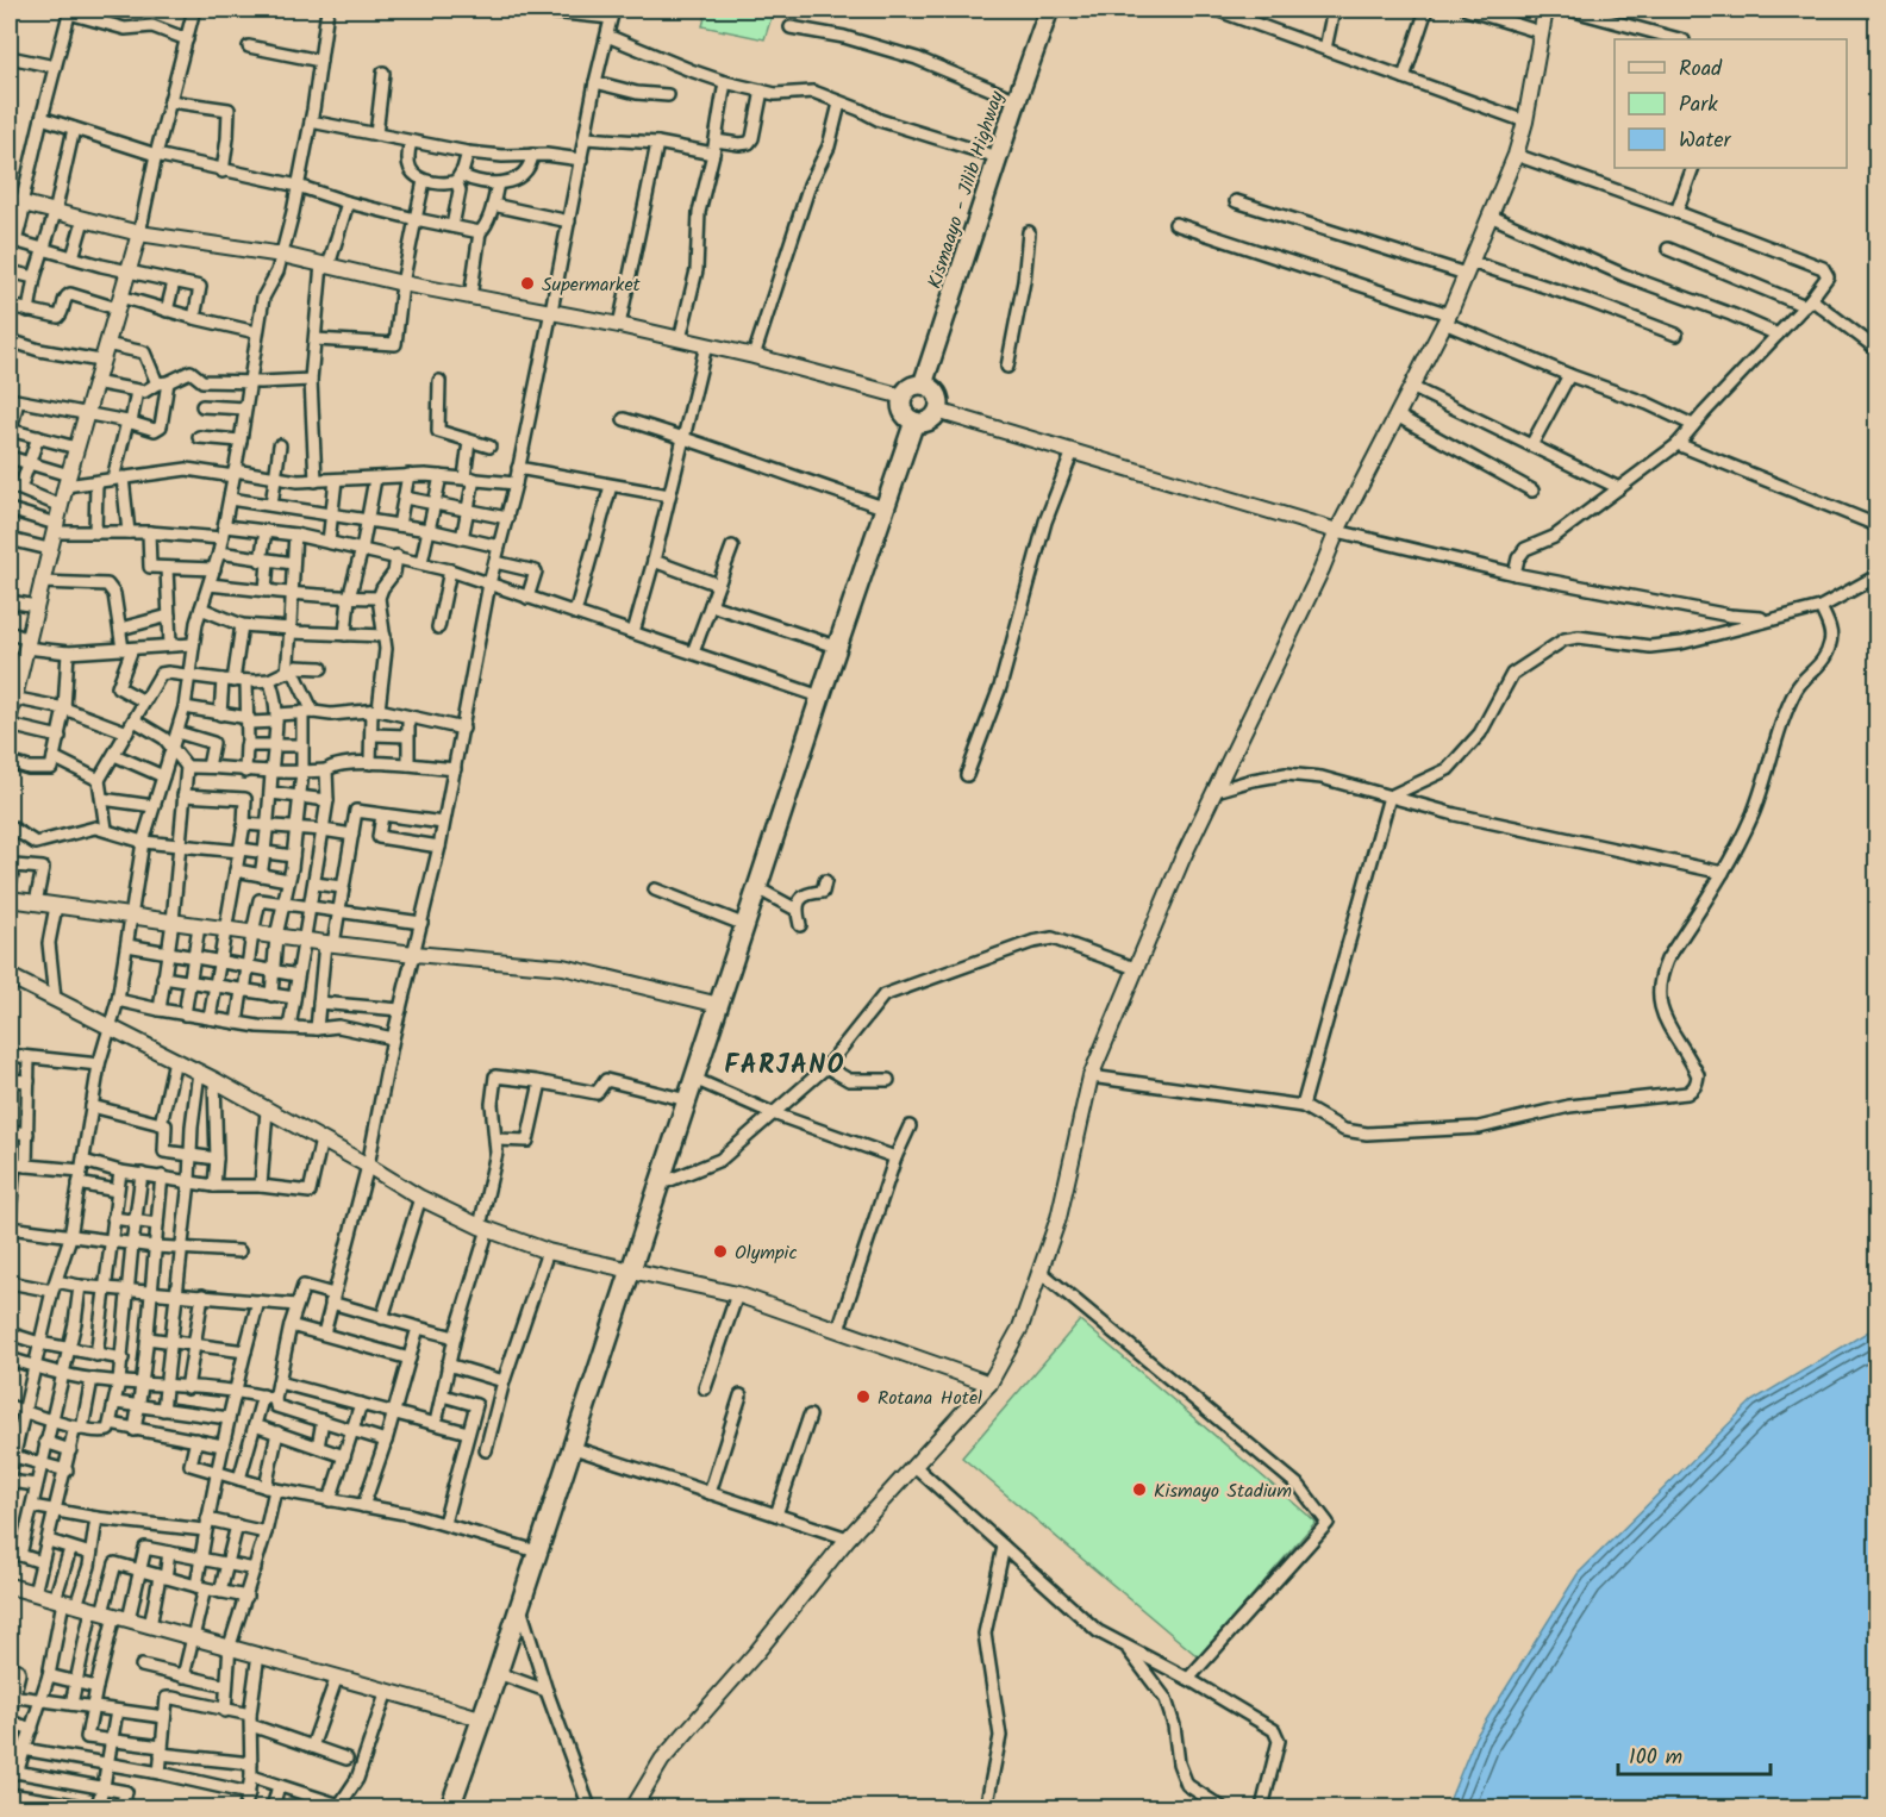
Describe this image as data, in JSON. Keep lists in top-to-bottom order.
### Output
{
  "streets": {
    "main road": ["Kismaayo - Jilib Highway"]
  },
  "districts": ["FARJANO"],
  "places": [
    "Supermarket",
    "Olympic",
    "Rotana Hotel",
    "Kismayo Stadium"
  ],
  "legend": ["Road", "Park", "Water"],
  "scale_bar": "100 m"
}
